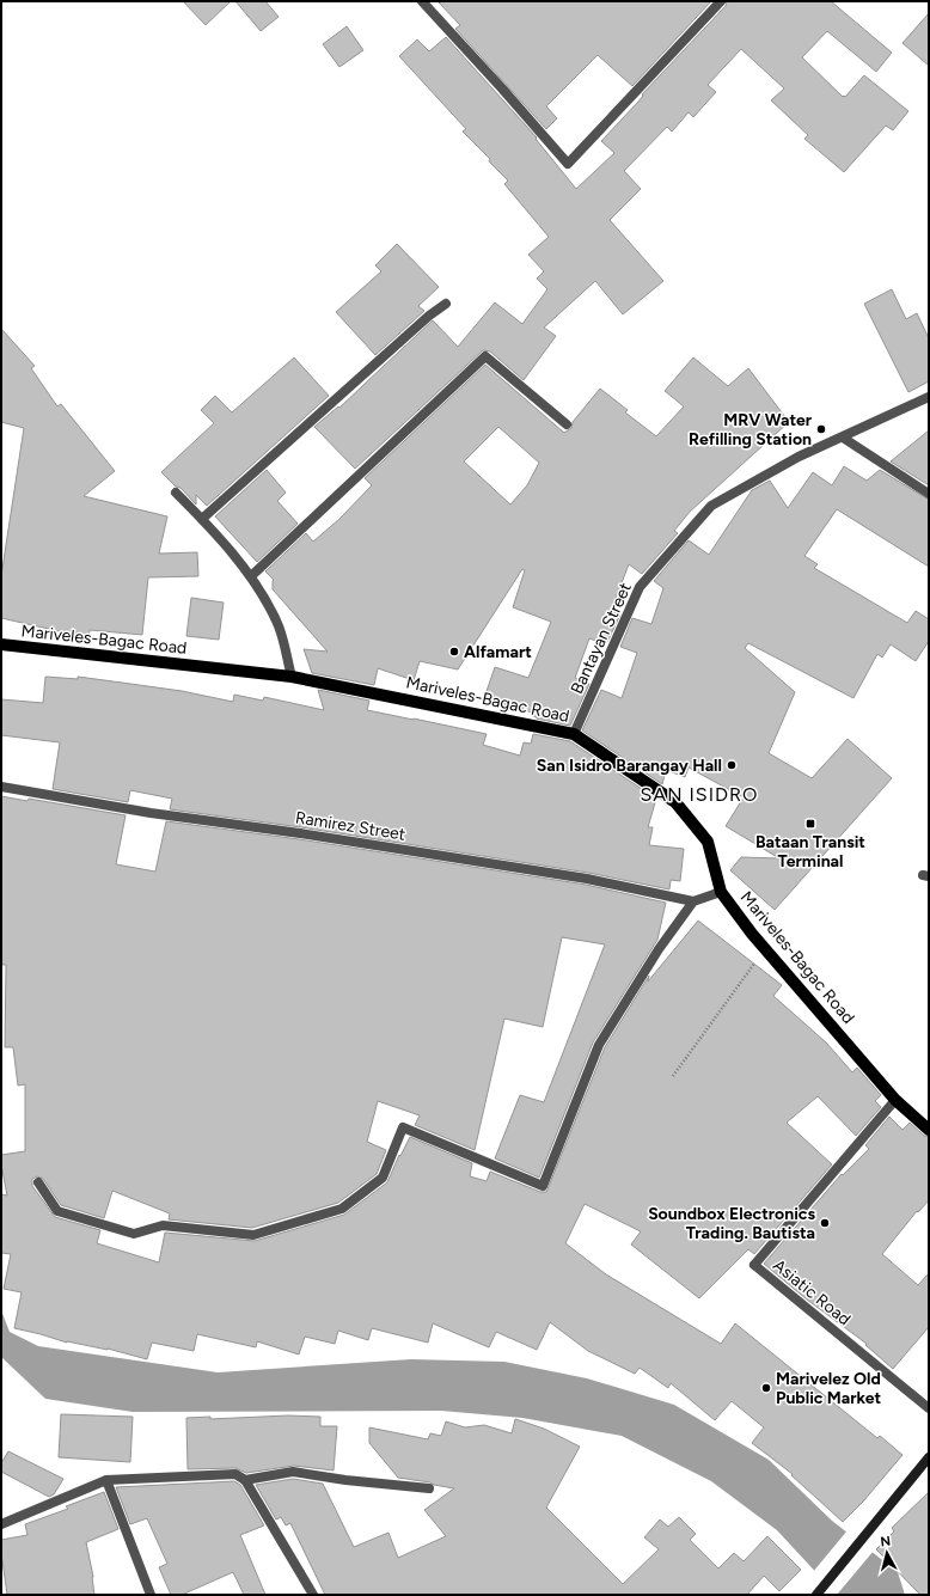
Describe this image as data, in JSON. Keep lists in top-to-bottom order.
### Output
{
  "streets": {
    "main road": ["Mariveles-Bagac Road"],
    "street": ["Bantayan Street", "Ramirez Street", "Asiatic Road"]
  },
  "crossings": [
    ["Bantayan Street", "Mariveles-Bagac Road"],
    ["Mariveles-Bagac Road", "Asiatic Road"]
  ],
  "districts": ["SAN ISIDRO"],
  "places": {
    "other": [
      "MRV Water Refilling Station",
      "Alfamart",
      "San Isidro Barangay Hall",
      "Soundbox Electronics Trading. Bautista",
      "Marivelez Old Public Market"
    ],
    "transit": ["Bataan Transit Terminal"]
  },
  "north": "top"
}
